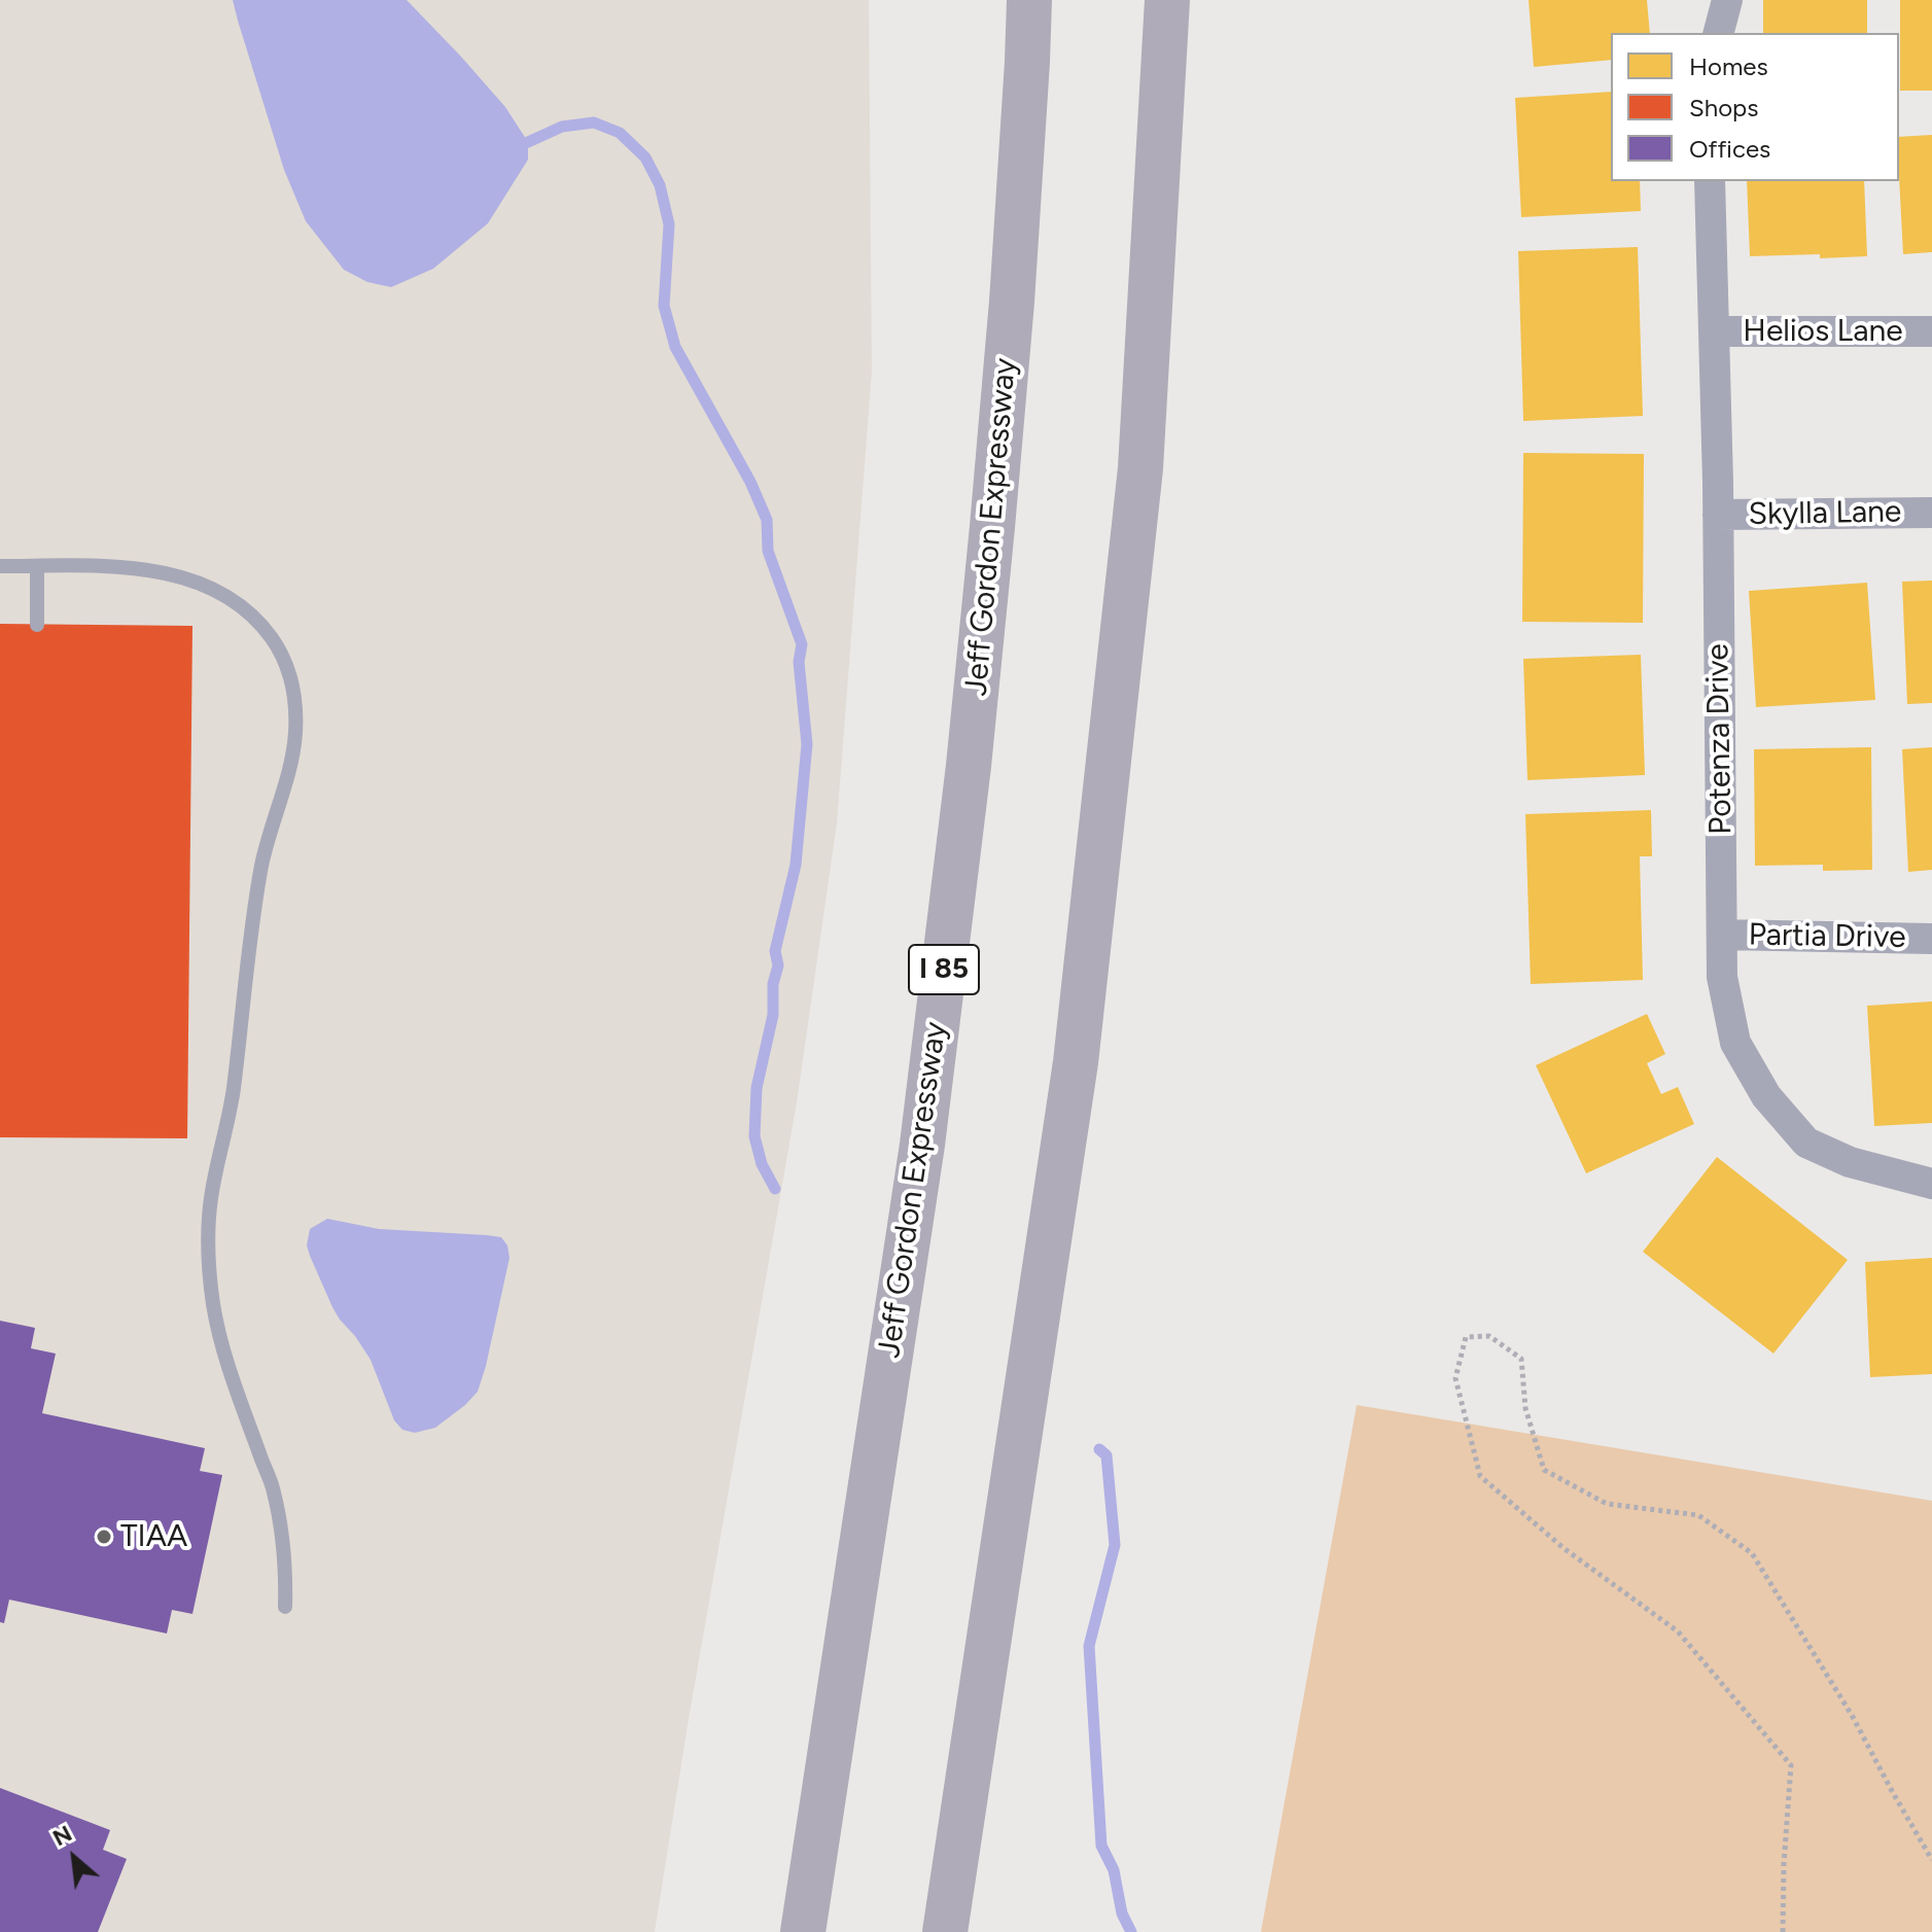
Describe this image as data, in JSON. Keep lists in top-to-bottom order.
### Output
{
  "streets": {
    "highway": ["Jeff Gordon Expressway", "I 85"],
    "street": [
      "Helios Lane",
      "Skylla Lane",
      "Potenza Drive",
      "Partia Drive"
    ]
  },
  "crossings": [
    ["Helios Lane", "Potenza Drive"],
    ["Skylla Lane", "Potenza Drive"],
    ["Potenza Drive", "Partia Drive"]
  ],
  "places": ["TIAA"],
  "legend": ["Homes", "Shops", "Offices"],
  "north": "top left"
}
